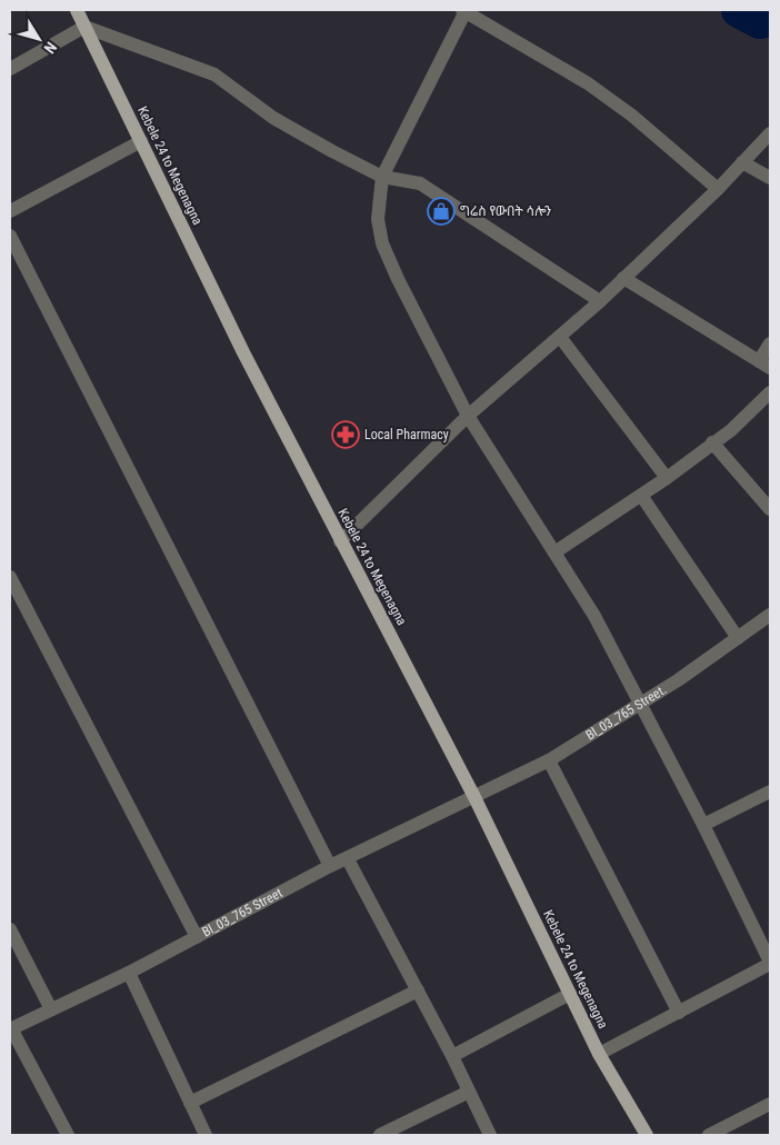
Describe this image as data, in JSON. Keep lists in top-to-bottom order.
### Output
{
  "streets": {
    "main road": ["Kebele 24 to Megenagna"],
    "street": ["Bl_03_765 Street.", "Bl_03_765 Street"]
  },
  "crossings": [
    ["Kebele 24 to Megenagna", "Bl_03_765 Street."],
    ["Kebele 24 to Megenagna", "Bl_03_765 Street"],
    ["Bl_03_765 Street.", "Bl_03_765 Street"]
  ],
  "places": {
    "shop": ["ግሬስ የውበት ሳሎን"],
    "pharmacy": ["Local Pharmacy"]
  },
  "north": "bottom right"
}
